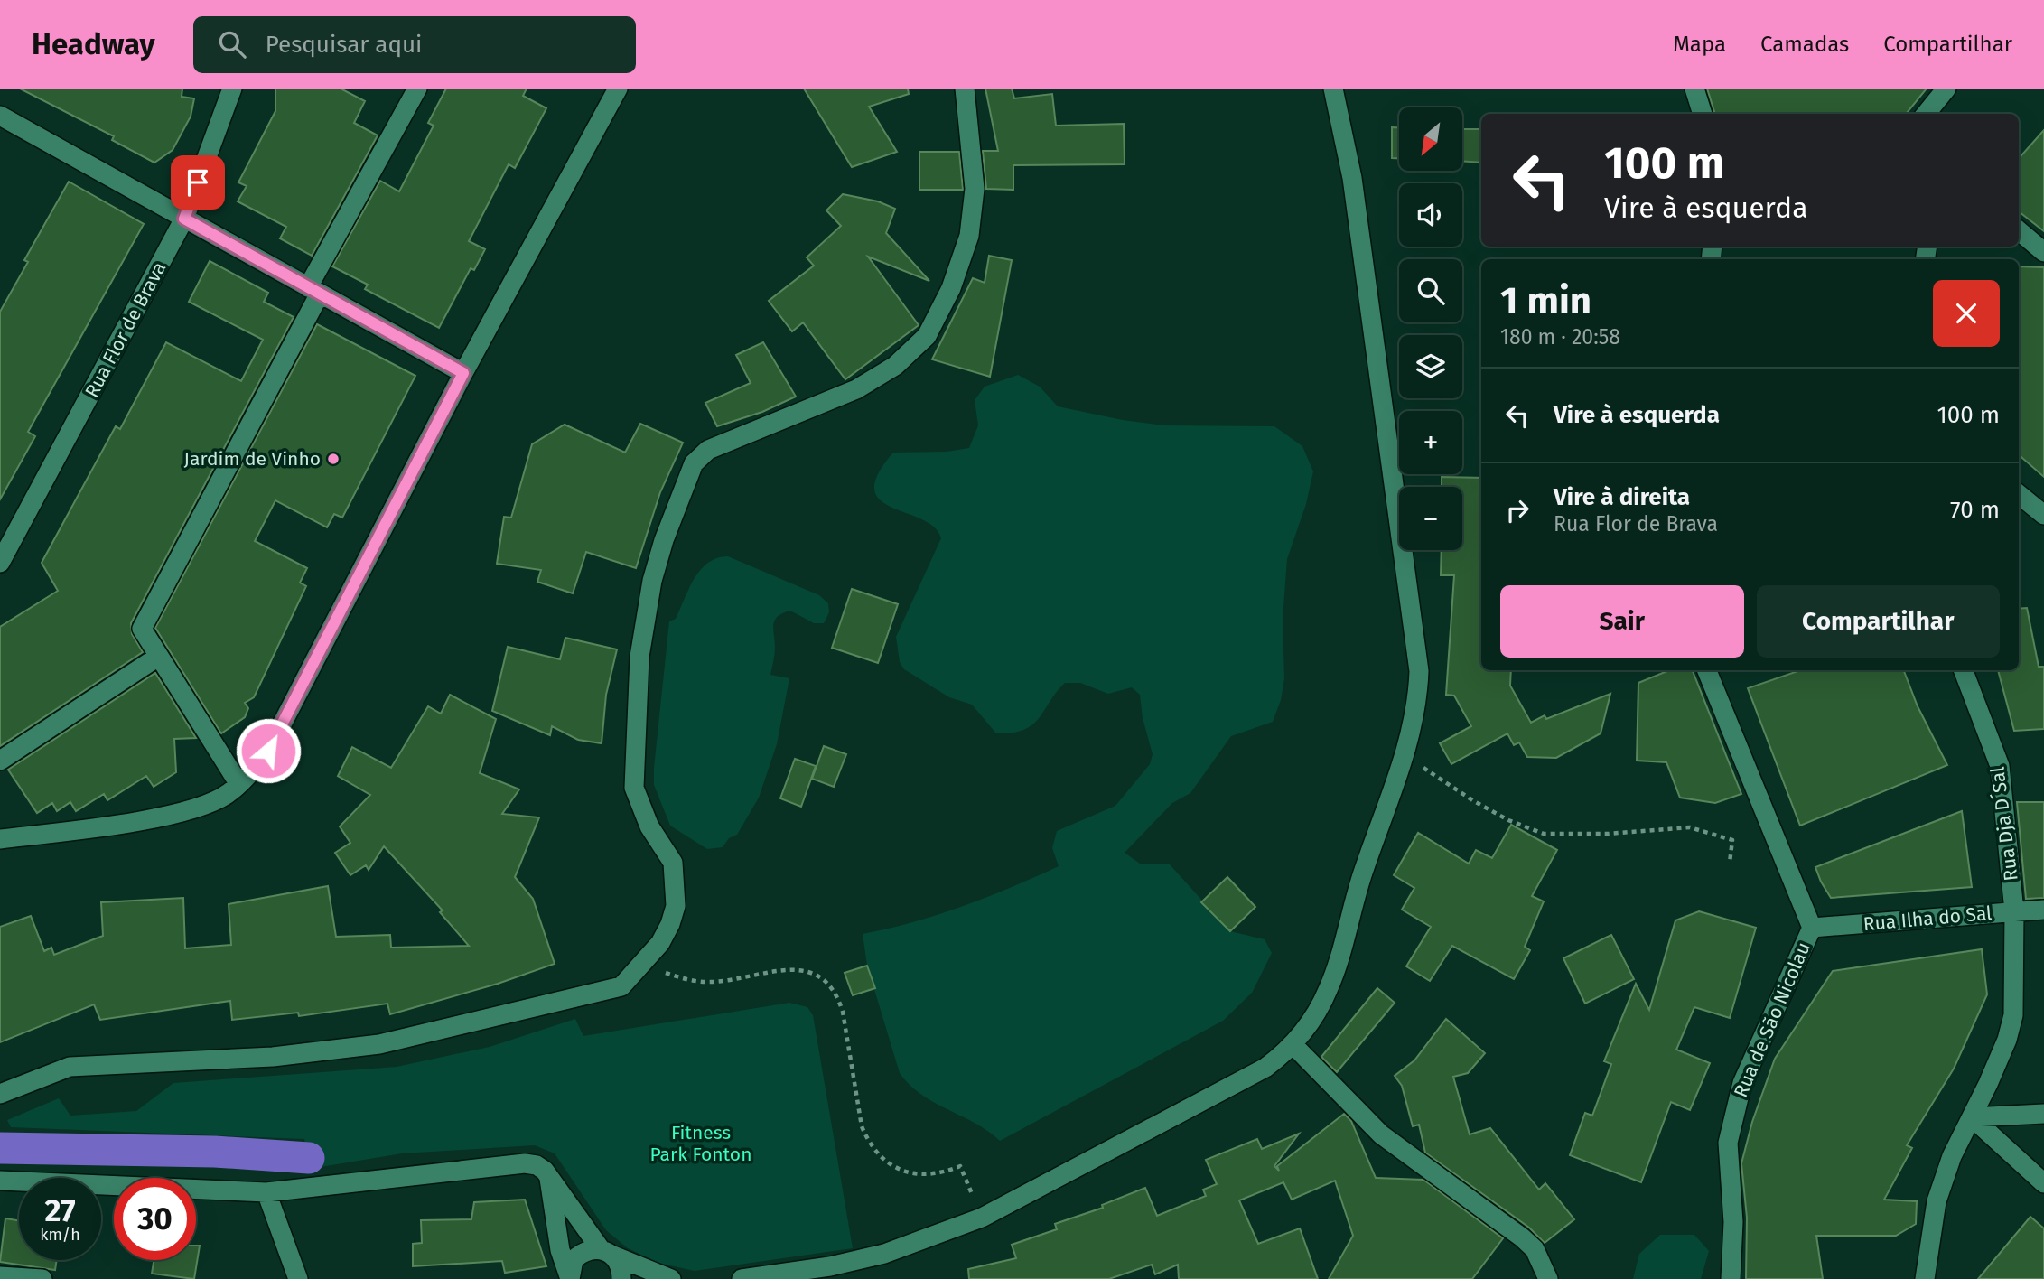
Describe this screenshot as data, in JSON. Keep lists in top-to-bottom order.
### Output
{
  "streets": {
    "street": [
      "Rua Flor de Brava",
      "Rua Dja D´Sal",
      "Rua Ilha do Sal",
      "Rua de São Nicolau"
    ]
  },
  "crossings": [
    ["Rua Dja D´Sal", "Rua Ilha do Sal"],
    ["Rua Ilha do Sal", "Rua de São Nicolau"]
  ],
  "parks": ["Fitness Park Fonton"],
  "places": ["Jardim de Vinho"],
  "north": "bottom left",
  "page": {
    "header": "Headway",
    "search": "Pesquisar aqui",
    "nav": ["Mapa", "Camadas", "Compartilhar"],
    "map_buttons": ["+", "−"],
    "turn": ["100 m", "Vire à esquerda"],
    "heading": ["1 min", "180 m · 20:58"],
    "list": [
      {
        "name": "Vire à esquerda",
        "value": "100 m"
      },
      {
        "name": "Vire à direita",
        "note": "Rua Flor de Brava",
        "value": "70 m"
      }
    ],
    "buttons": ["Sair", "Compartilhar"],
    "speed": "27 km/h",
    "limit": "30"
  }
}
